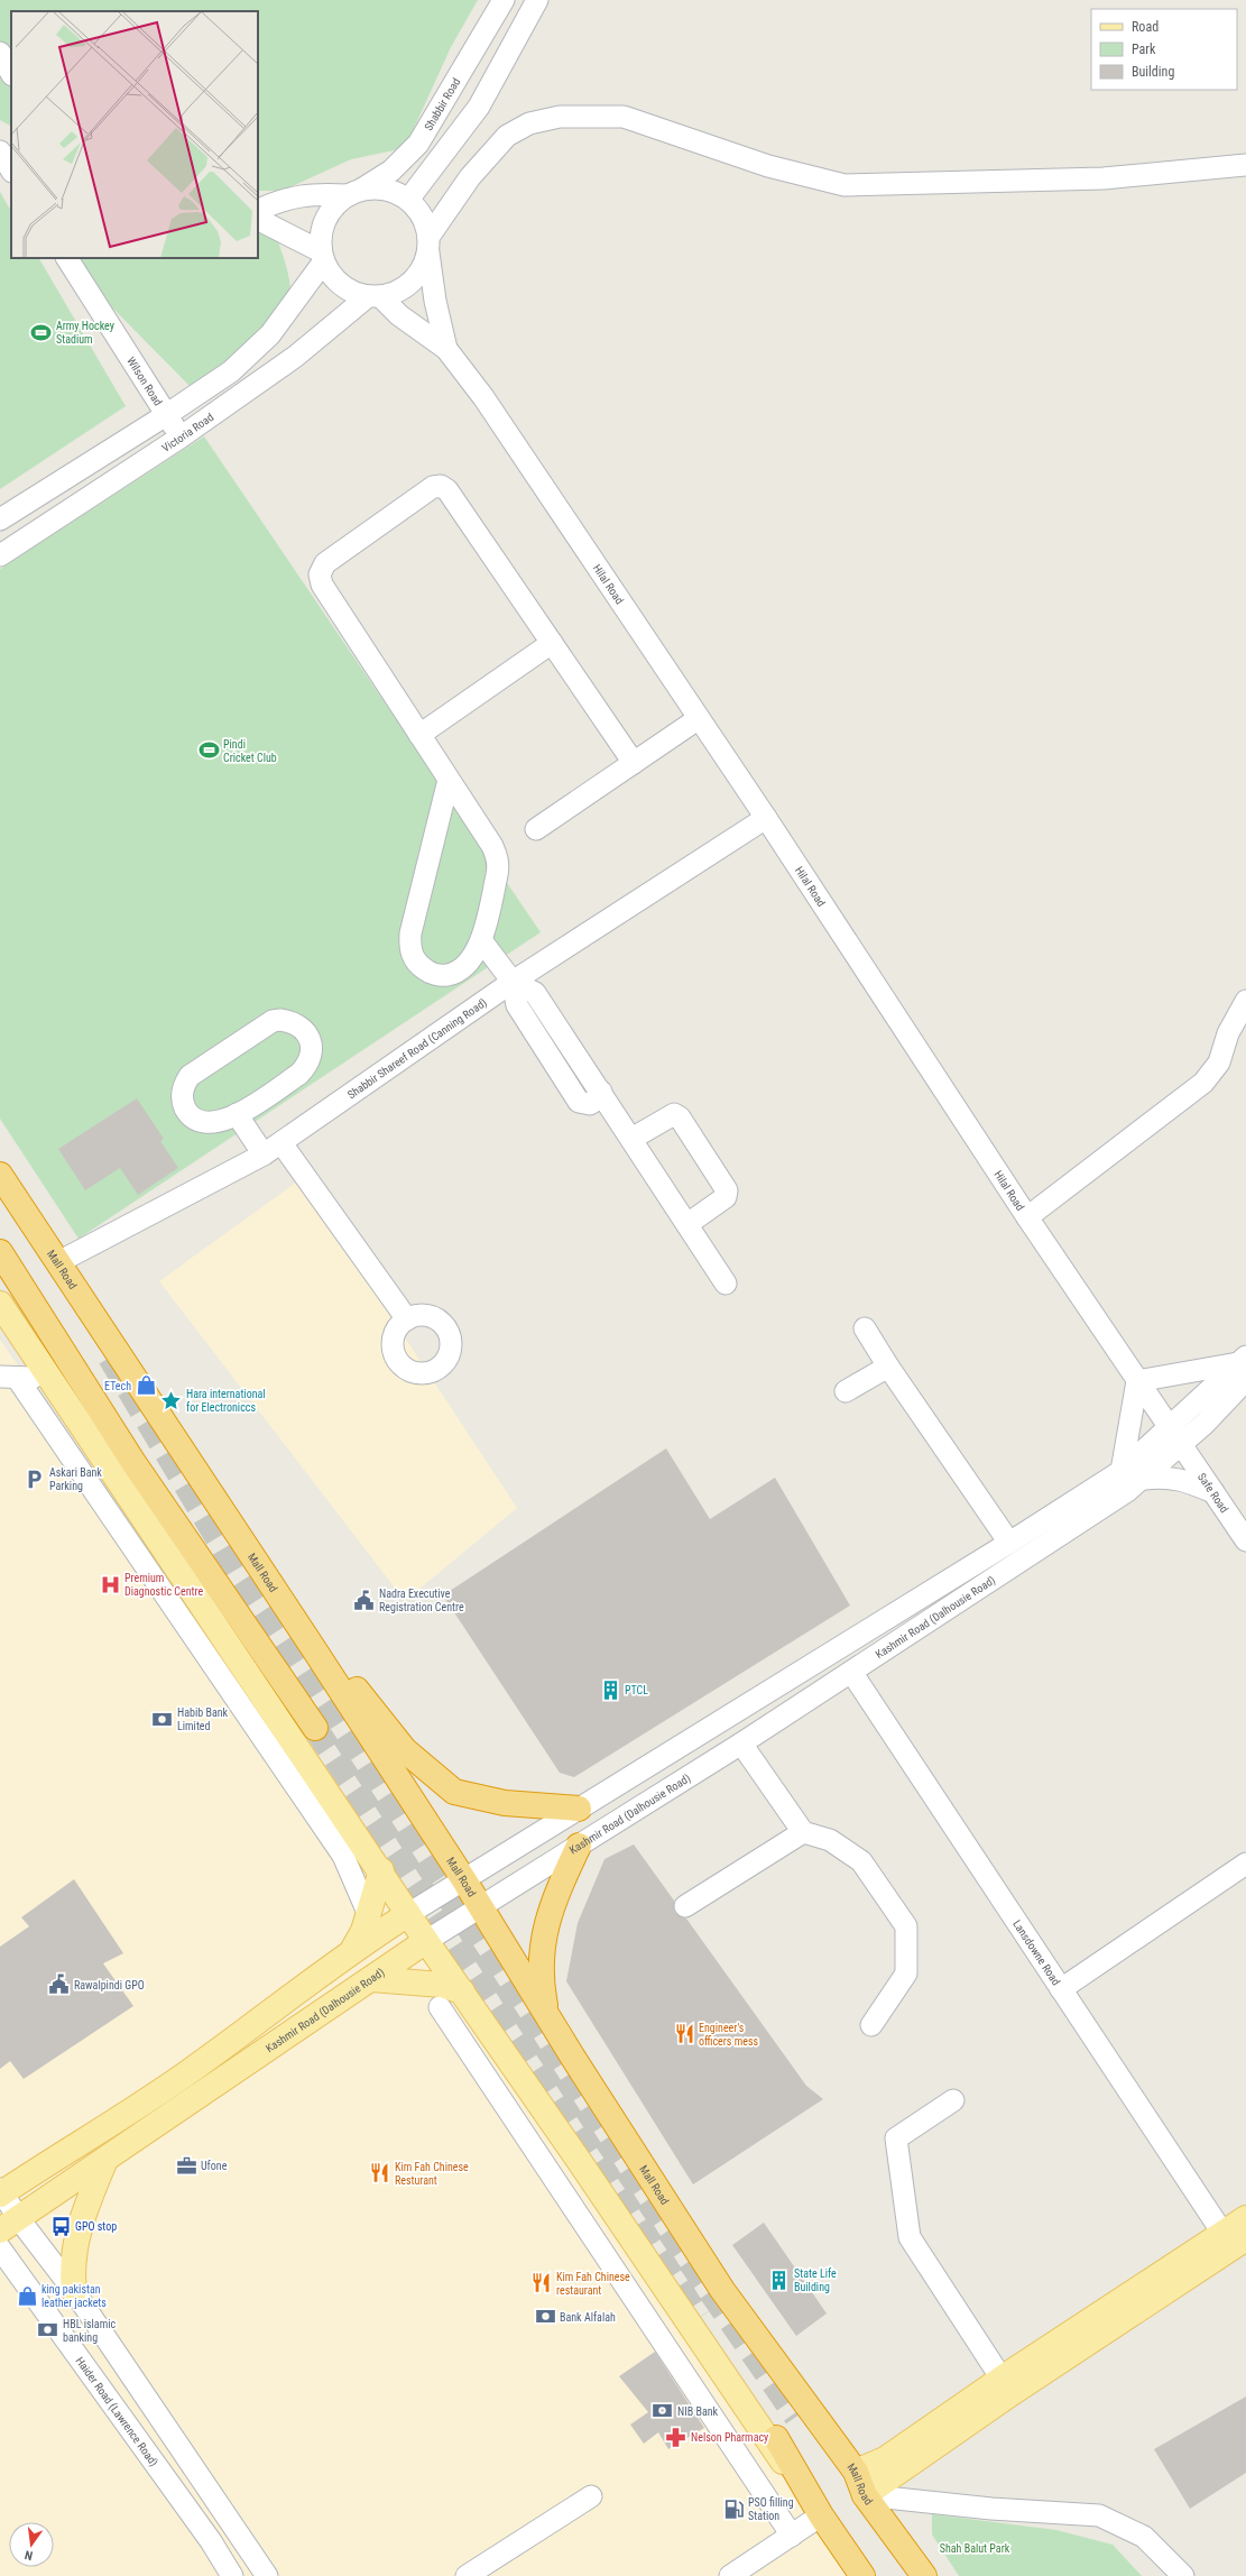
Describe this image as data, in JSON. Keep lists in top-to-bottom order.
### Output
{
  "streets": {
    "highway": ["Mall Road"],
    "main road": ["Kashmir Road (Dalhousie Road)"],
    "street": [
      "Shabbir Road",
      "Wilson Road",
      "Victoria Road",
      "Hilal Road",
      "Shabbir Shareef Road (Canning Road)",
      "Safe Road",
      "Lansdowne Road",
      "Haider Road (Lawrence Road)"
    ]
  },
  "crossings": [
    ["Shabbir Road", "Victoria Road"],
    ["Shabbir Road", "Hilal Road"],
    ["Wilson Road", "Victoria Road"],
    ["Victoria Road", "Hilal Road"],
    ["Hilal Road", "Shabbir Shareef Road (Canning Road)"],
    ["Hilal Road", "Safe Road"],
    ["Hilal Road", "Kashmir Road (Dalhousie Road)"],
    ["Shabbir Shareef Road (Canning Road)", "Mall Road"],
    ["Mall Road", "Kashmir Road (Dalhousie Road)"],
    ["Safe Road", "Kashmir Road (Dalhousie Road)"],
    ["Kashmir Road (Dalhousie Road)", "Lansdowne Road"]
  ],
  "parks": ["Shah Balut Park"],
  "places": {
    "sports": ["Army Hockey Stadium", "Pindi Cricket Club"],
    "shop": ["ETech", "king pakistan leather jackets"],
    "place": ["Hara international for Electroniccs"],
    "parking": ["Askari Bank Parking"],
    "hospital": ["Premium Diagnostic Centre"],
    "public building": ["Nadra Executive Registration Centre", "Rawalpindi GPO"],
    "building": ["PTCL", "State Life Building"],
    "bank": [
      "Habib Bank Limited",
      "Bank Alfalah",
      "HBL islamic banking",
      "NIB Bank"
    ],
    "restaurant": ["Engineer's officers mess", "Kim Fah Chinese Resturant", "Kim Fah Chinese restaurant"],
    "office": ["Ufone"],
    "bus stop": ["GPO stop"],
    "pharmacy": ["Nelson Pharmacy"],
    "fuel station": ["PSO filling Station"]
  },
  "legend": ["Road", "Park", "Building"],
  "north": "bottom"
}
